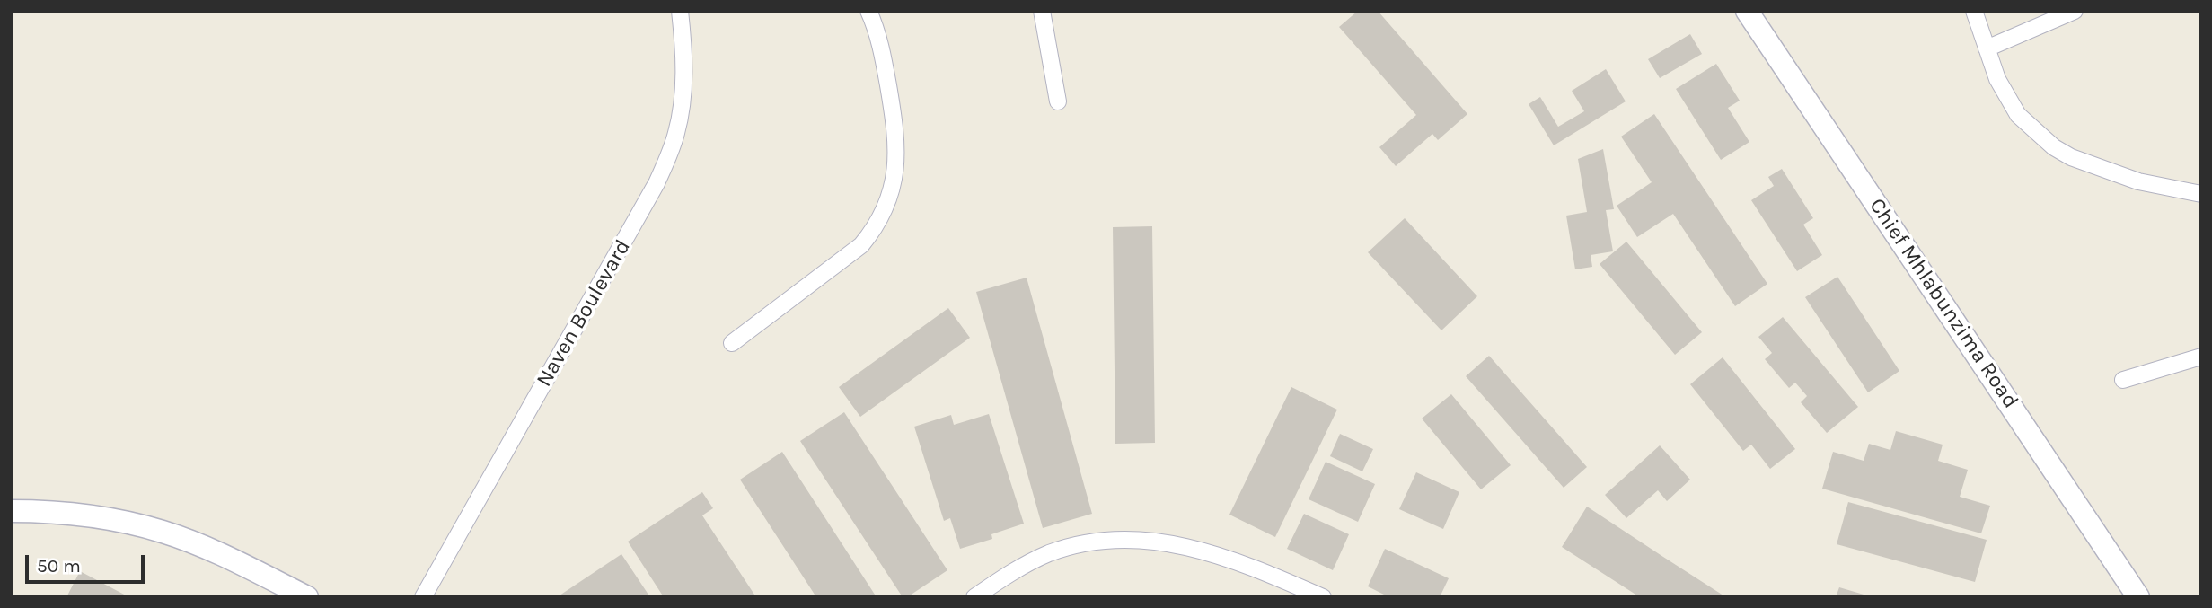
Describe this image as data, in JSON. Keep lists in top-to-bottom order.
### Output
{
  "streets": {
    "main road": ["Chief Mhlabunzima Road"],
    "street": ["Naven Boulevard"]
  },
  "scale_bar": "50 m"
}
